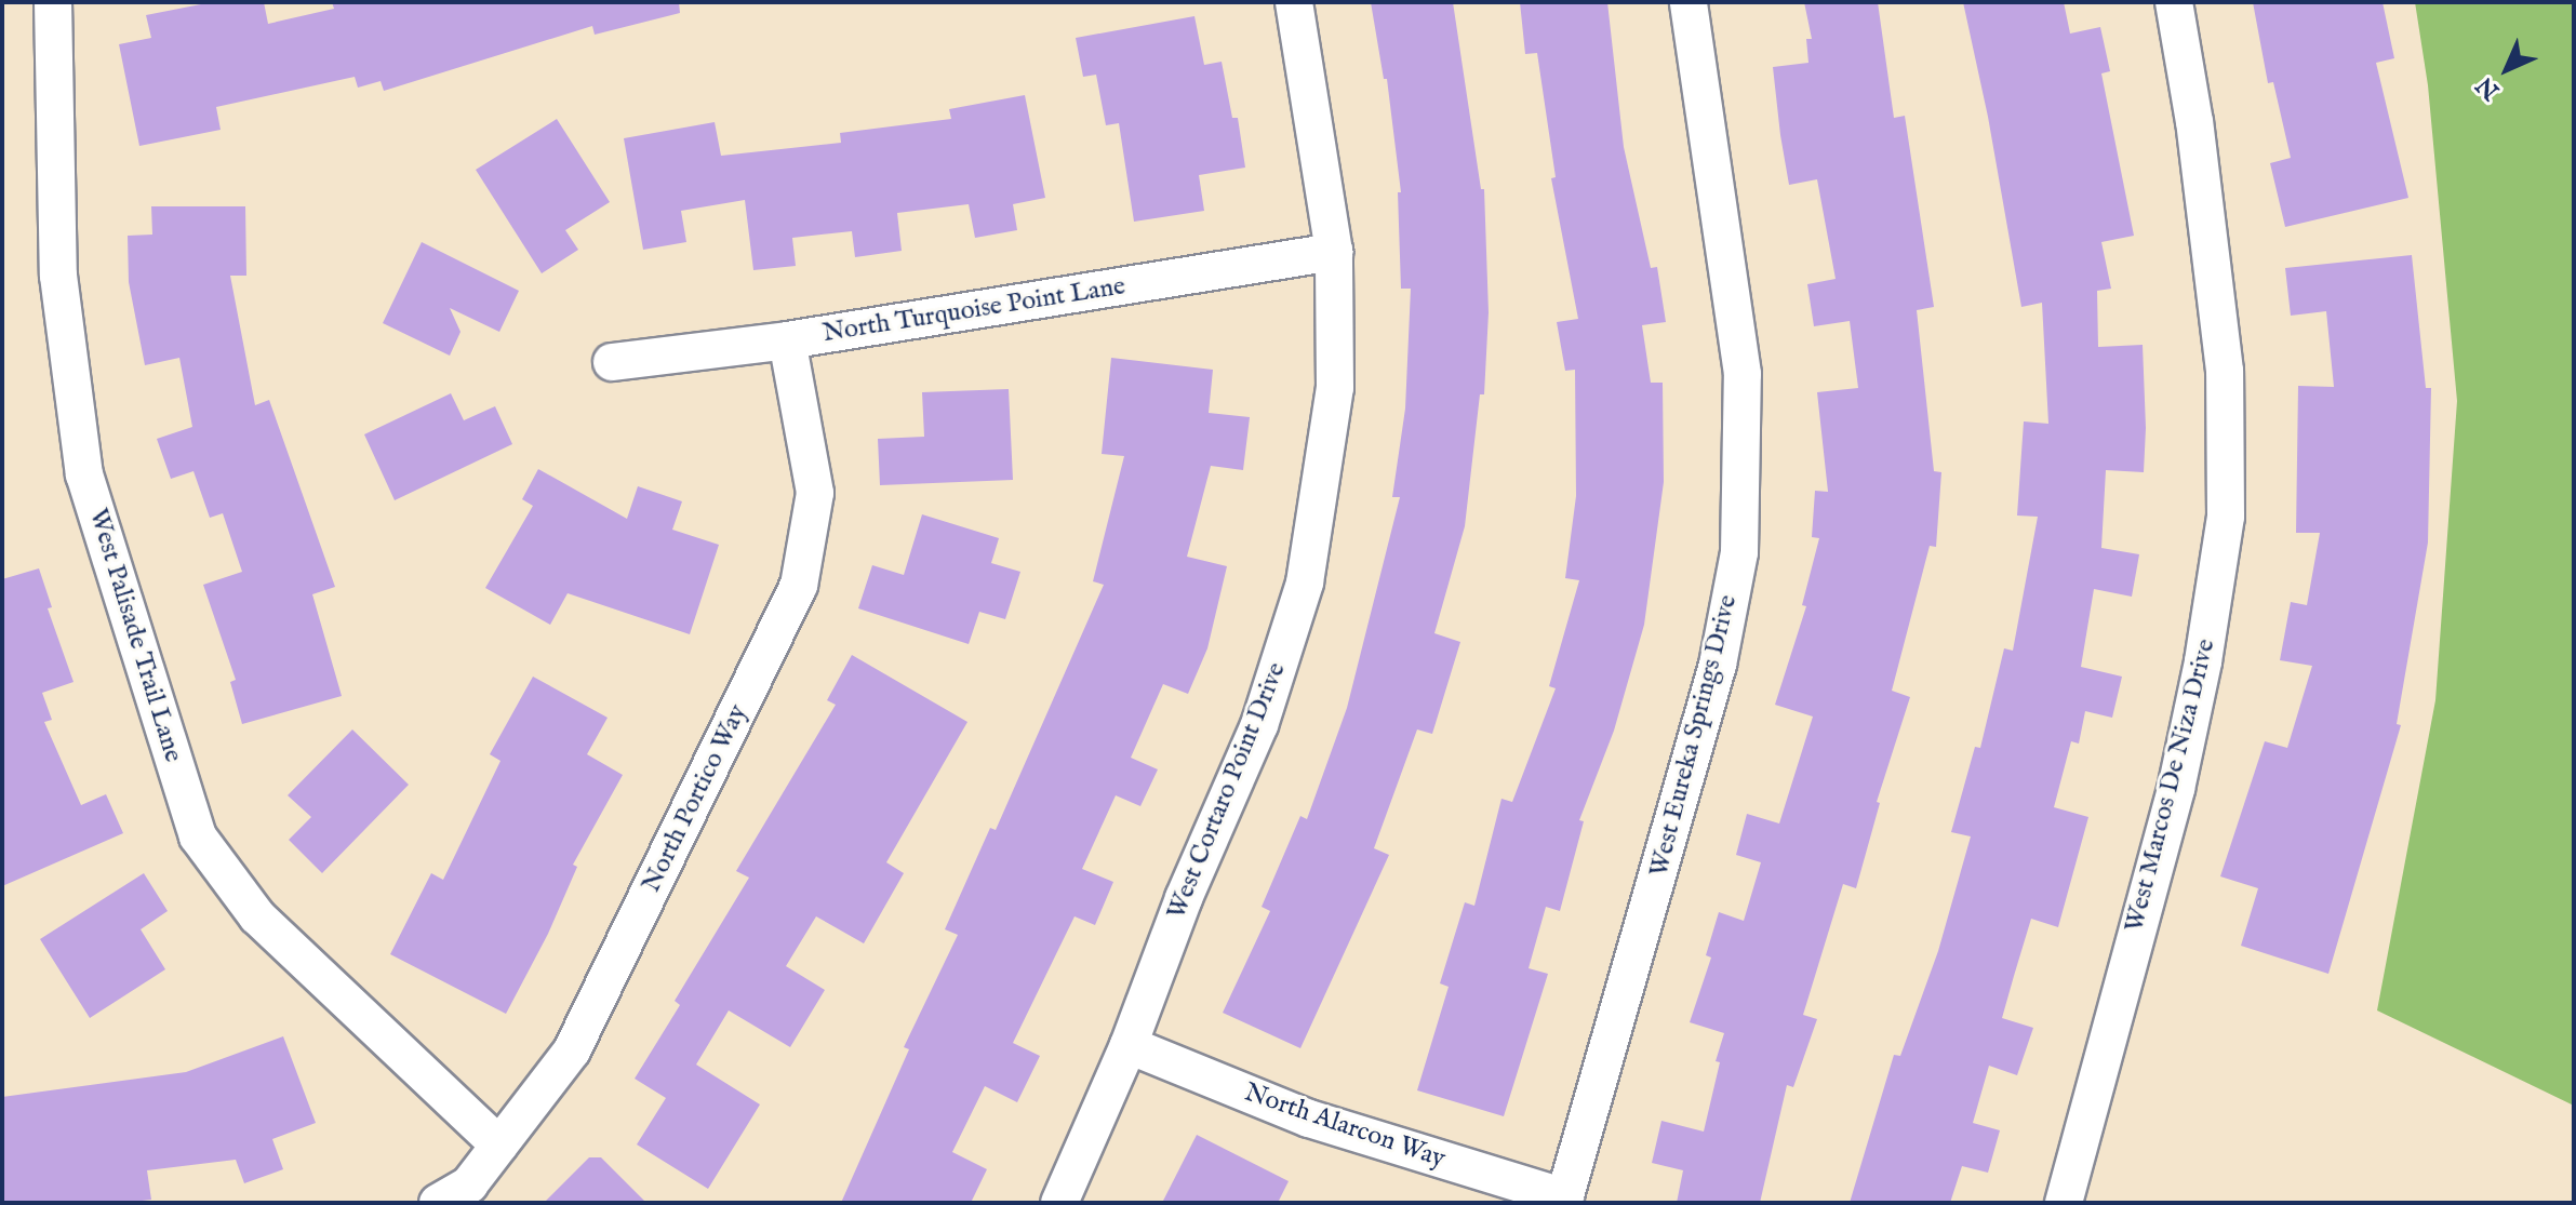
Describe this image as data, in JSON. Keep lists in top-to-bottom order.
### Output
{
  "streets": {
    "street": [
      "North Turquoise Point Lane",
      "West Palisade Trail Lane",
      "West Eureka Springs Drive",
      "West Marcos De Niza Drive",
      "West Cortaro Point Drive",
      "North Portico Way",
      "North Alarcon Way"
    ]
  },
  "crossings": [
    ["North Turquoise Point Lane", "West Cortaro Point Drive"],
    ["North Turquoise Point Lane", "North Portico Way"],
    ["West Palisade Trail Lane", "North Portico Way"],
    ["West Eureka Springs Drive", "North Alarcon Way"],
    ["West Cortaro Point Drive", "North Alarcon Way"]
  ],
  "north": "bottom left"
}
